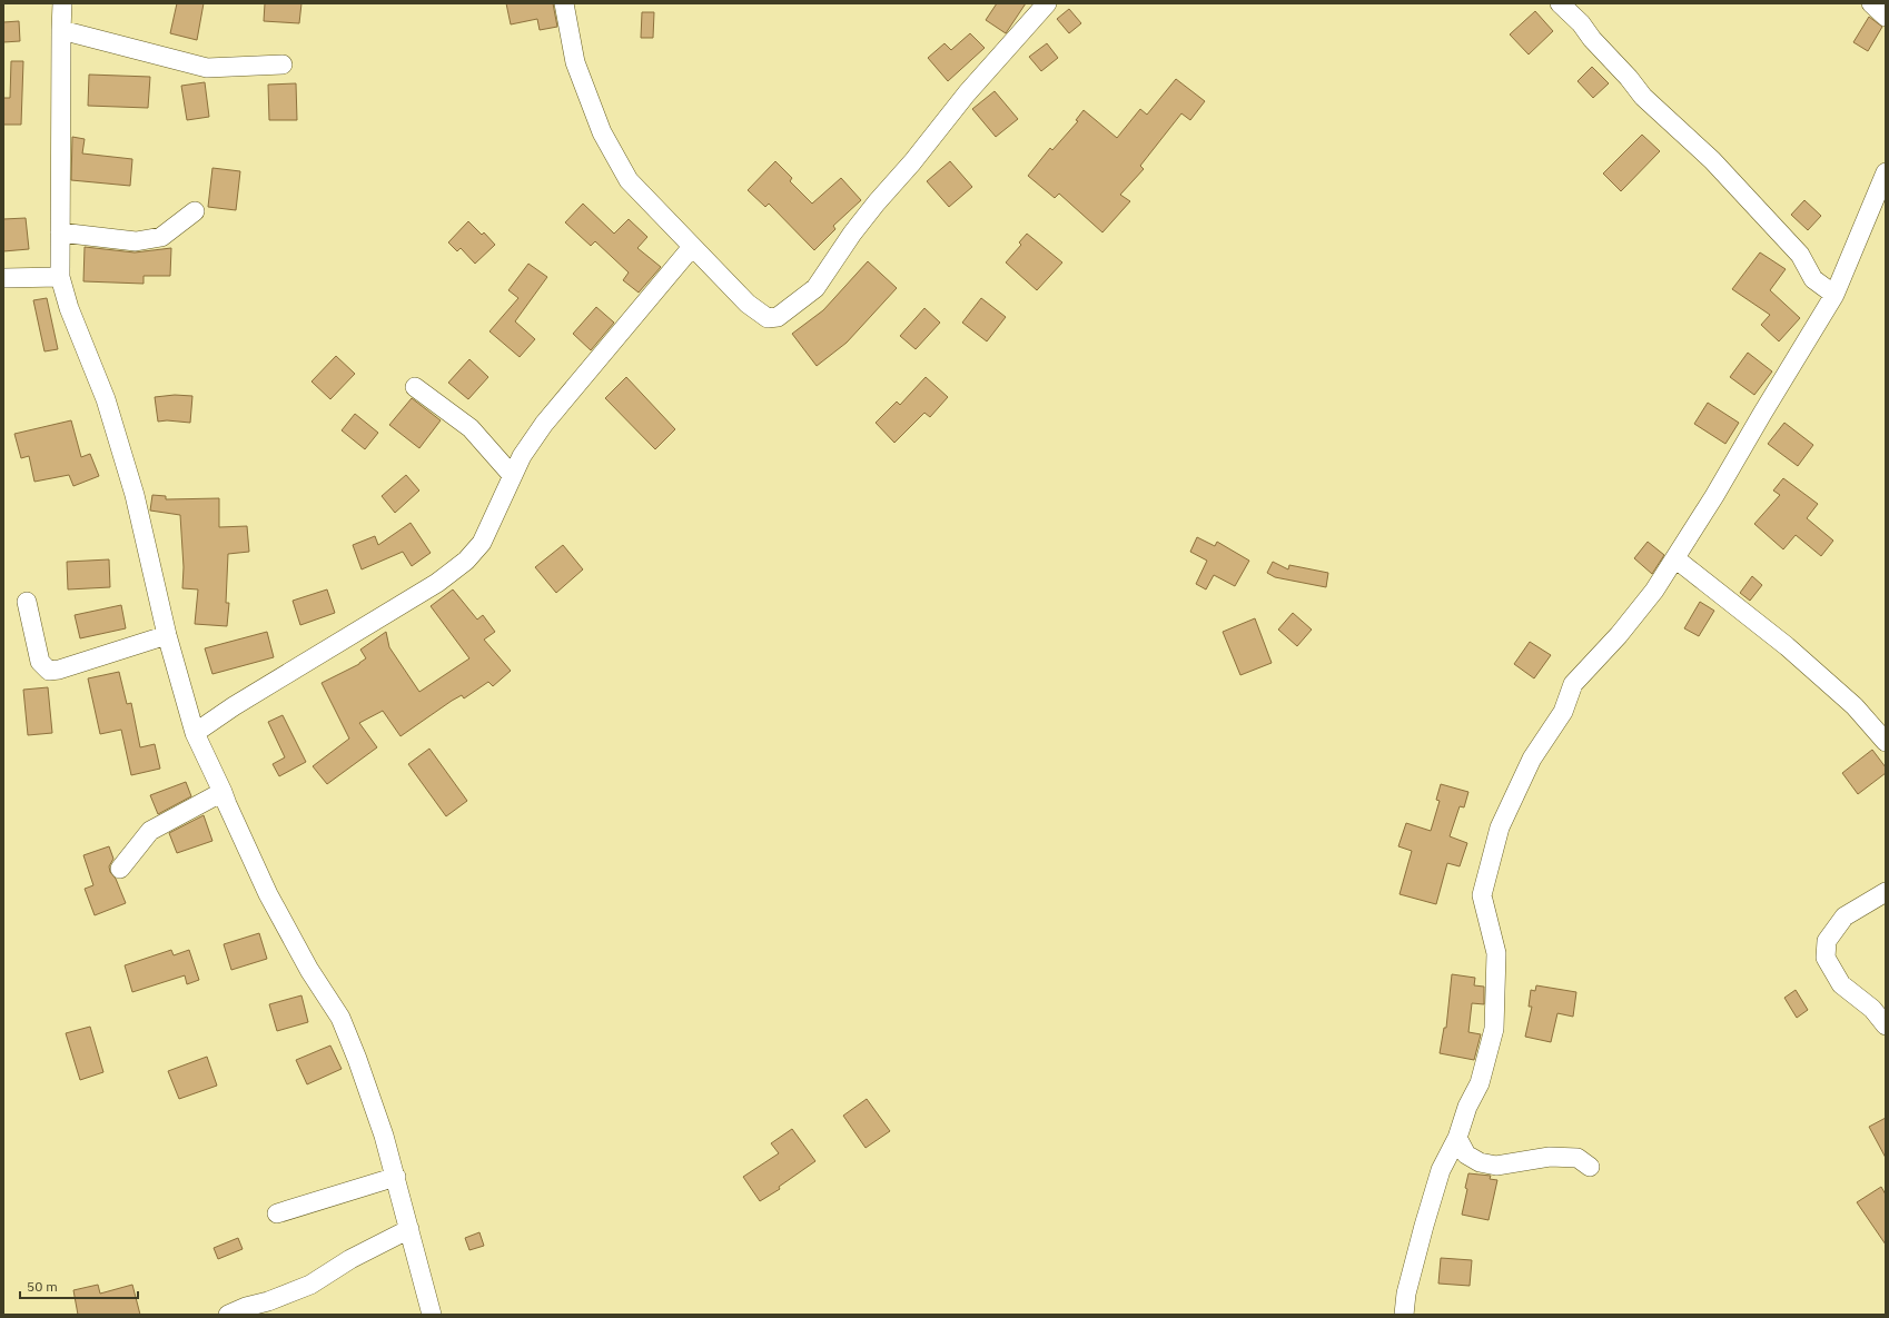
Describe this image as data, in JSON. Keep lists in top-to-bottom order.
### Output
{
  "scale_bar": "50 m"
}
